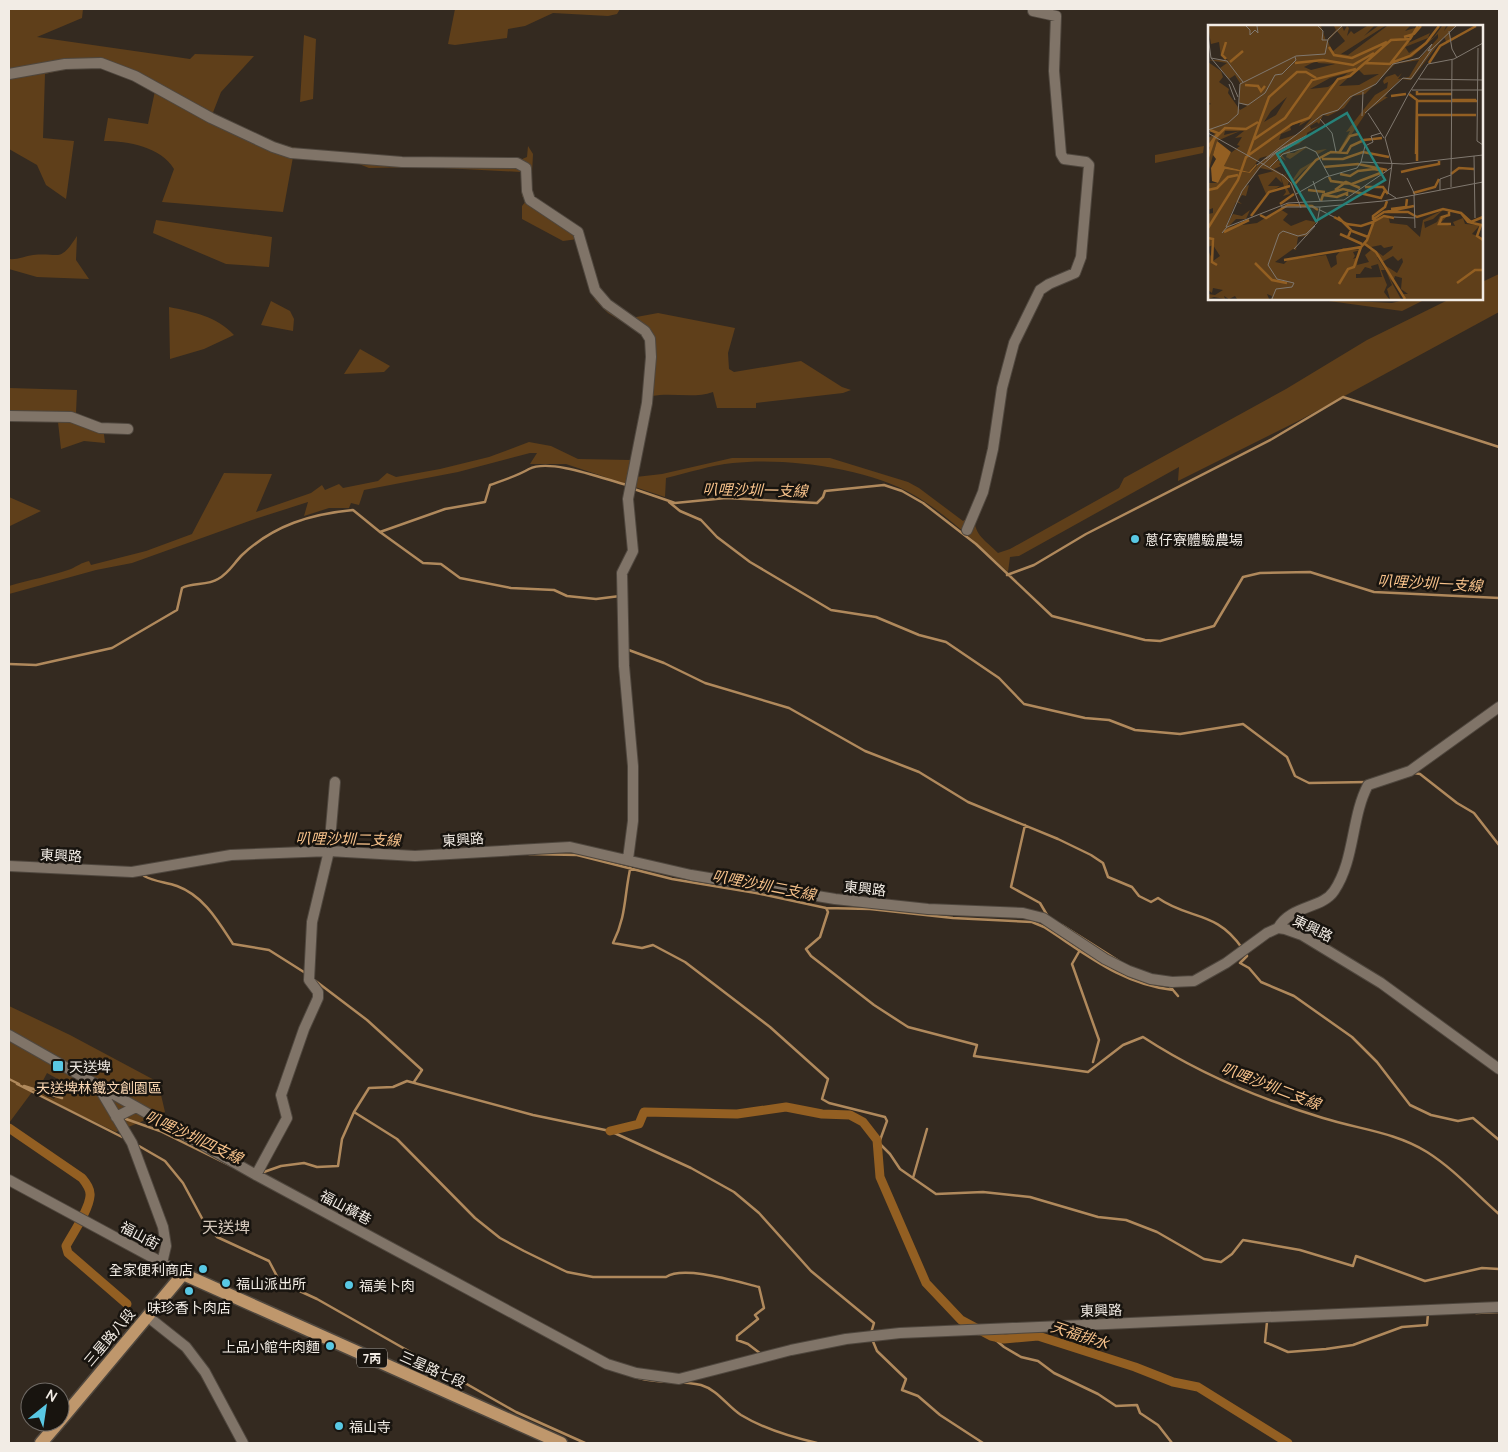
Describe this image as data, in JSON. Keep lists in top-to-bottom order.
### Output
{
  "streets": {
    "main road": ["三星路八段", "7丙", "三星路七段"],
    "street": ["東興路", "福山橫巷", "福山街"]
  },
  "crossings": [
    ["東興路", "福山橫巷"],
    ["福山街", "三星路八段"],
    ["福山街", "三星路七段"],
    ["三星路八段", "三星路七段"]
  ],
  "districts": ["天送埤"],
  "water": [
    "叭哩沙圳一支線",
    "叭哩沙圳二支線",
    "叭哩沙圳四支線",
    "天福排水"
  ],
  "parks": ["天送埤林鐵文創園區"],
  "places": {
    "other": [
      "蔥仔寮體驗農場",
      "全家便利商店",
      "福山派出所",
      "福美卜肉",
      "味珍香卜肉店",
      "上品小館牛肉麵",
      "福山寺"
    ],
    "transit": ["天送埤"]
  },
  "north": "top right"
}
